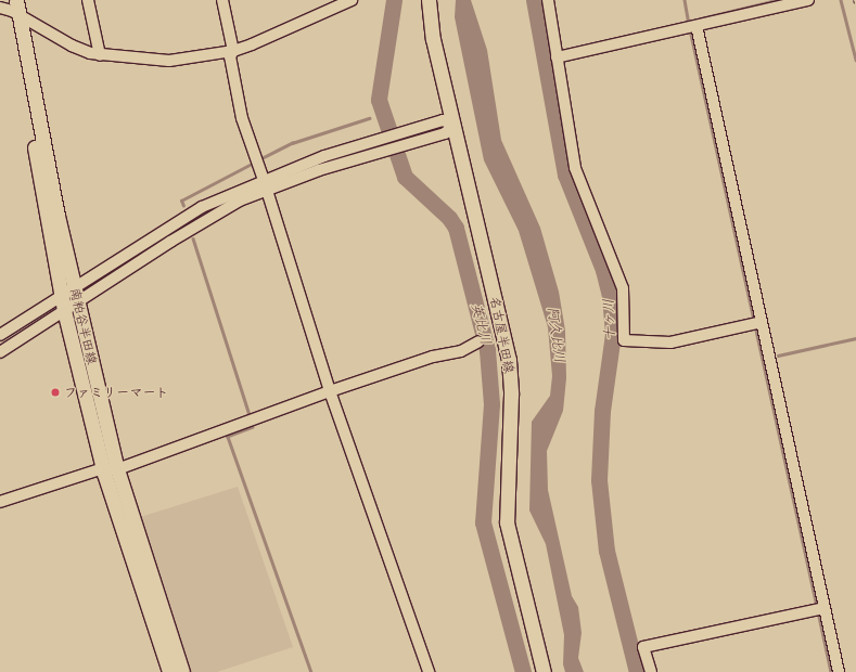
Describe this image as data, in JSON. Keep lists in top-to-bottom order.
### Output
{
  "streets": {
    "main road": ["南粕谷半田線", "名古屋半田線"]
  },
  "water": ["十ヶ川", "英比川", "阿久比川"],
  "places": ["ファミリーマート"]
}
